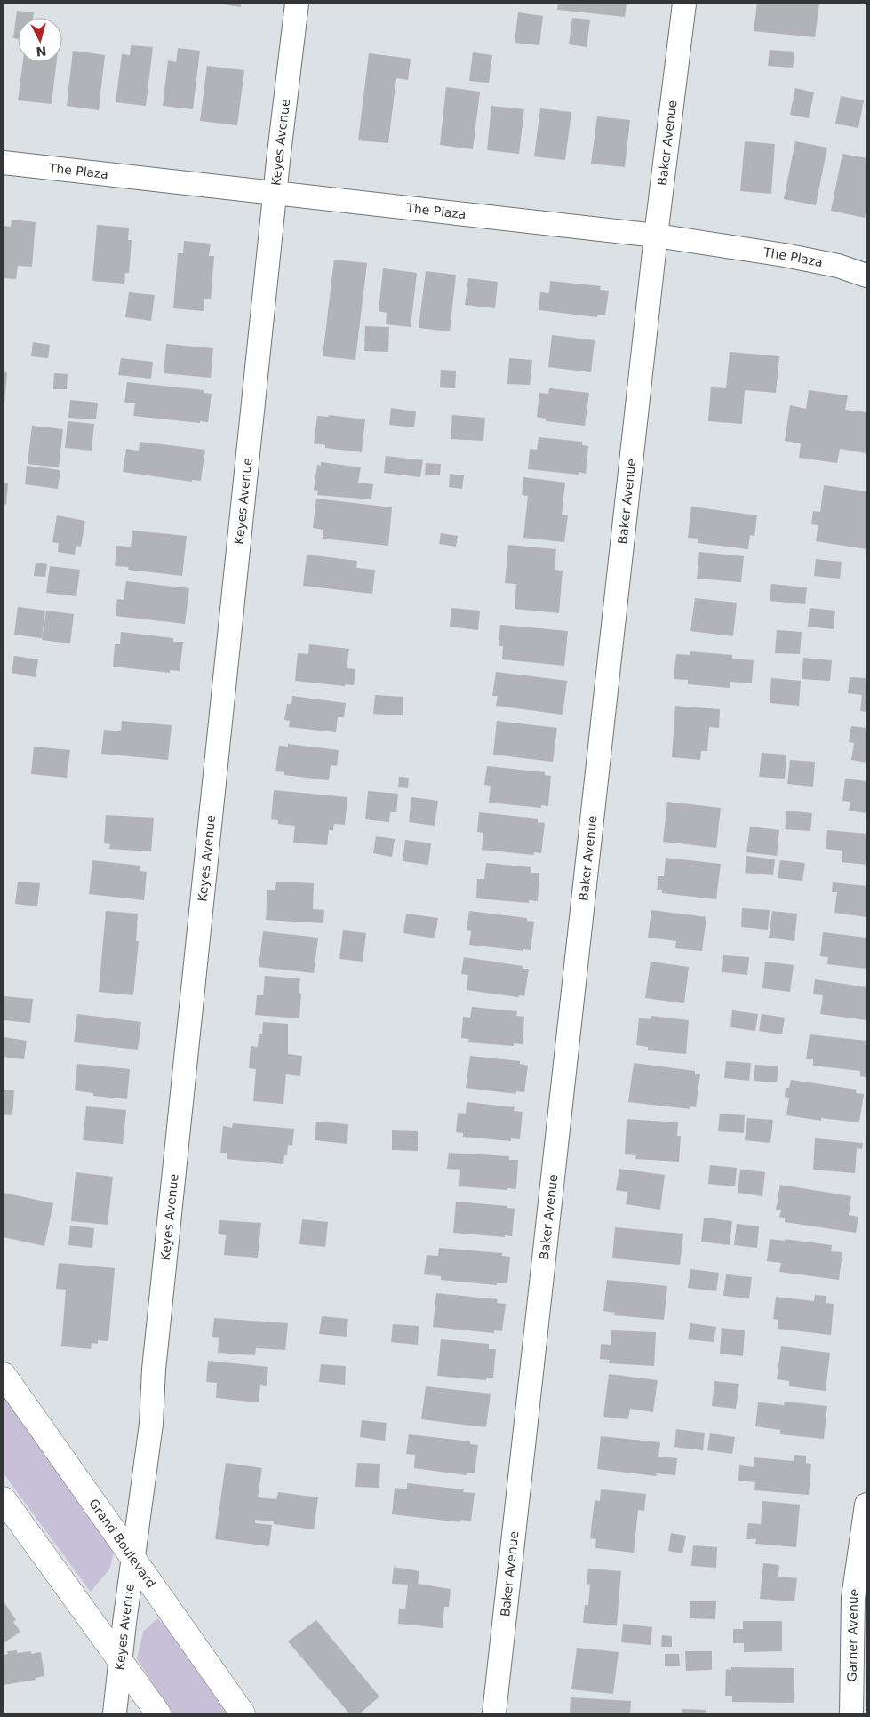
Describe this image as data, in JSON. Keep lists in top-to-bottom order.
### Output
{
  "streets": {
    "street": [
      "Keyes Avenue",
      "Baker Avenue",
      "The Plaza",
      "Grand Boulevard",
      "Garner Avenue"
    ]
  },
  "crossings": [
    ["Keyes Avenue", "The Plaza"],
    ["Keyes Avenue", "Grand Boulevard"],
    ["Baker Avenue", "The Plaza"]
  ],
  "north": "bottom"
}
